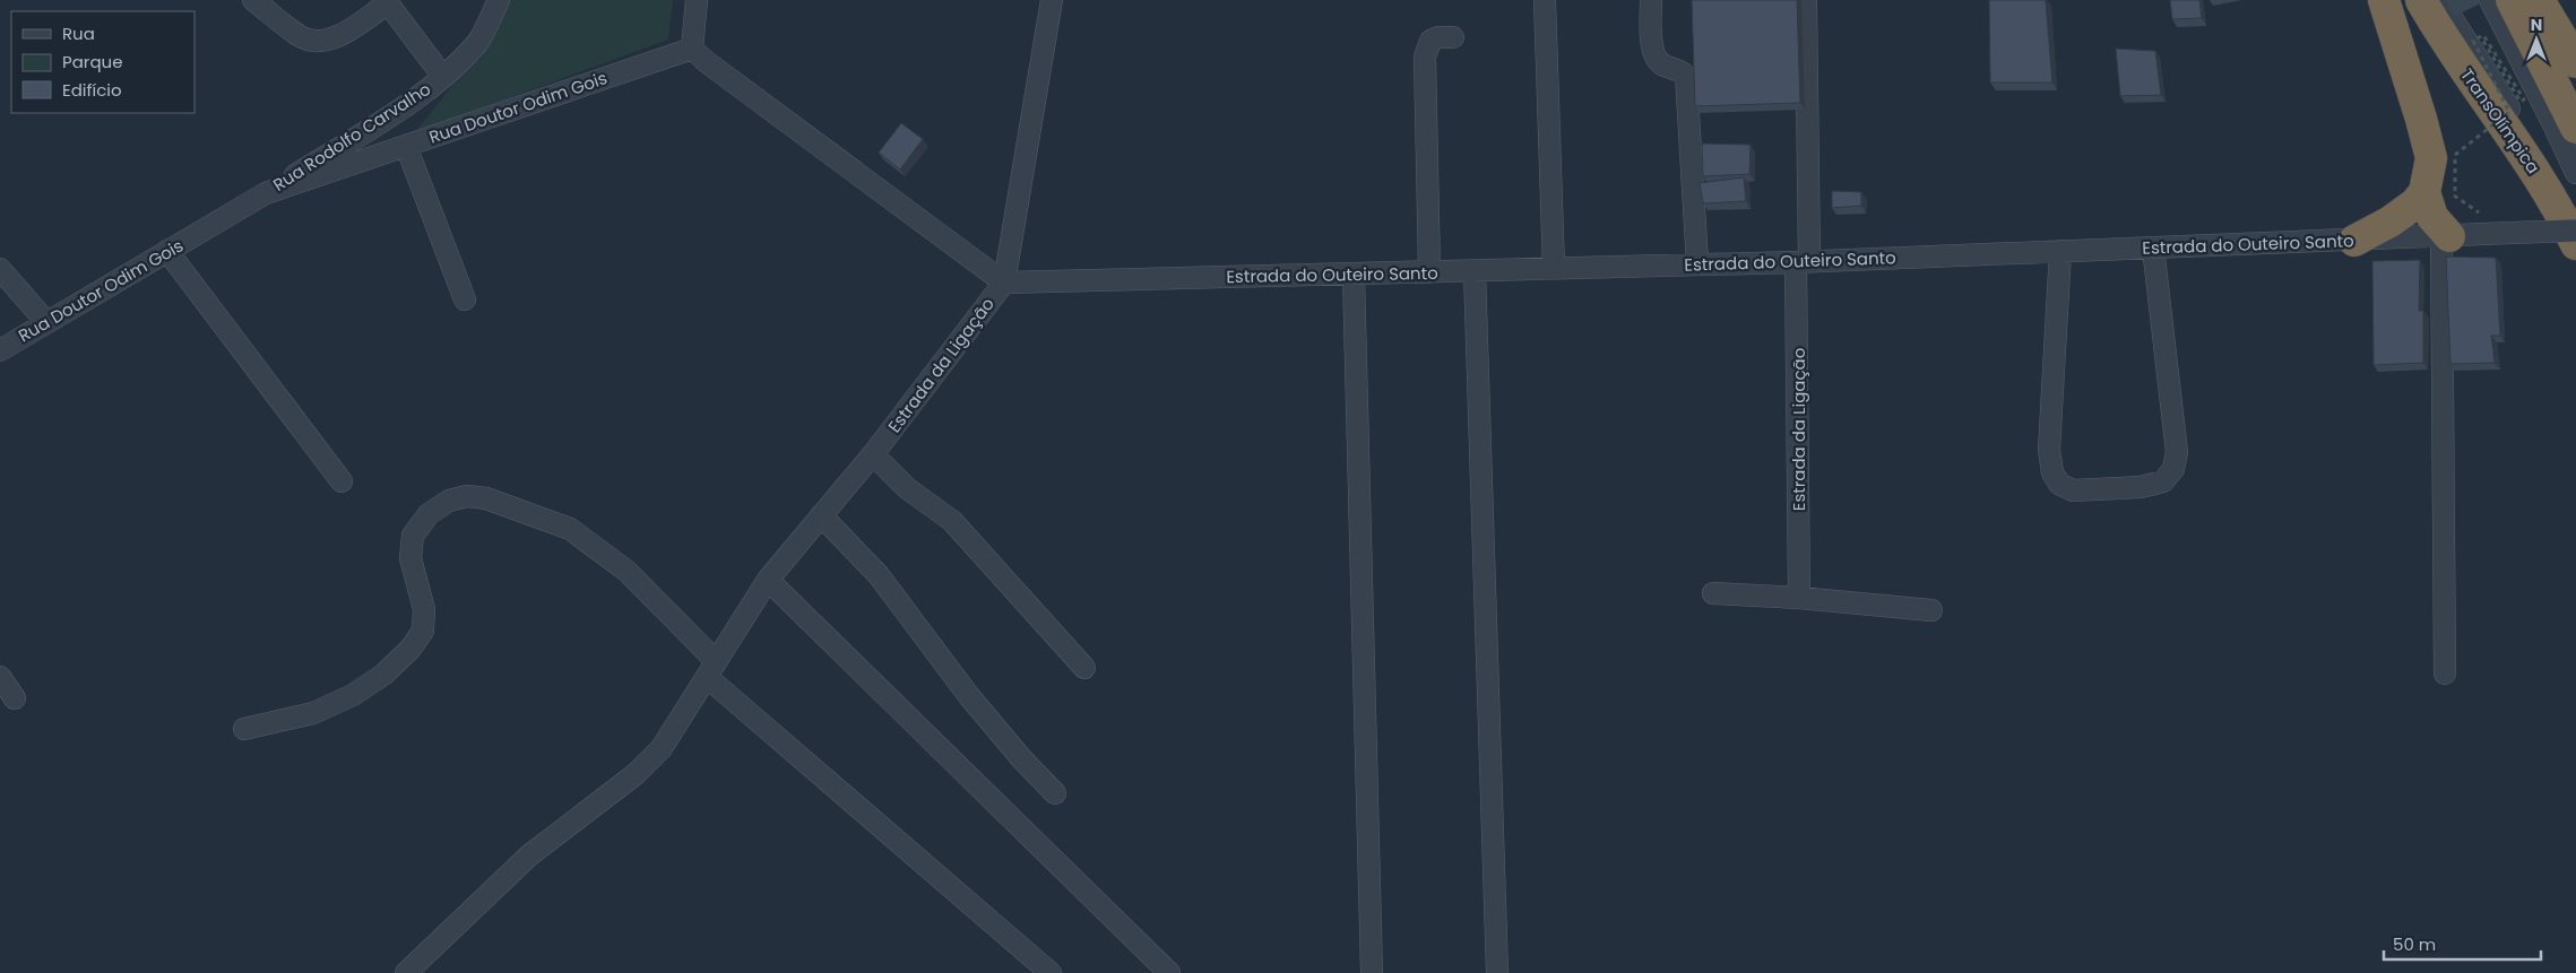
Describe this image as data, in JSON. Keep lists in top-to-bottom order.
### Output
{
  "streets": {
    "highway": ["TransOlímpica"],
    "street": [
      "Rua Doutor Odim Gois",
      "Rua Rodolfo Carvalho",
      "Estrada do Outeiro Santo",
      "Estrada da Ligação"
    ]
  },
  "crossings": [
    ["Rua Doutor Odim Gois", "Rua Rodolfo Carvalho"],
    ["Estrada do Outeiro Santo", "Estrada da Ligação"]
  ],
  "legend": ["Rua", "Parque", "Edifício"],
  "scale_bar": "50 m",
  "north": "top"
}
